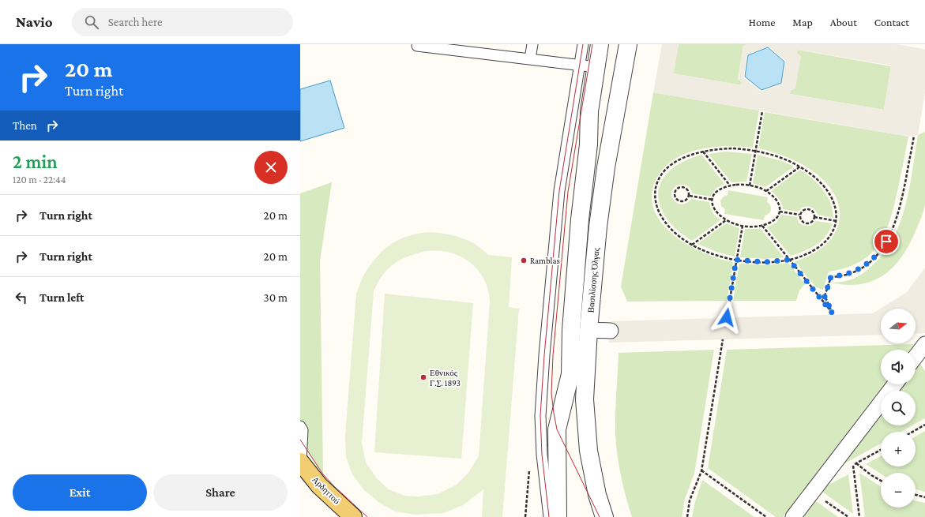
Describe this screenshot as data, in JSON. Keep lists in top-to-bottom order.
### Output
{
  "streets": {
    "main road": ["Αρδηττού"],
    "street": ["Βασιλίσσης Όλγας"]
  },
  "places": ["Ramblas", "Εθνικός Γ.Σ. 1893"],
  "north": "right",
  "page": {
    "header": "Navio",
    "search": "Search here",
    "nav": [
      "Home",
      "Map",
      "About",
      "Contact"
    ],
    "turn": ["20 m", "Turn right"],
    "then": "Then",
    "heading": ["2 min", "120 m · 22:44"],
    "list": [
      {
        "name": "Turn right",
        "value": "20 m"
      },
      {
        "name": "Turn right",
        "value": "20 m"
      },
      {
        "name": "Turn left",
        "value": "30 m"
      }
    ],
    "map_buttons": ["+", "−"],
    "buttons": ["Exit", "Share"]
  }
}
